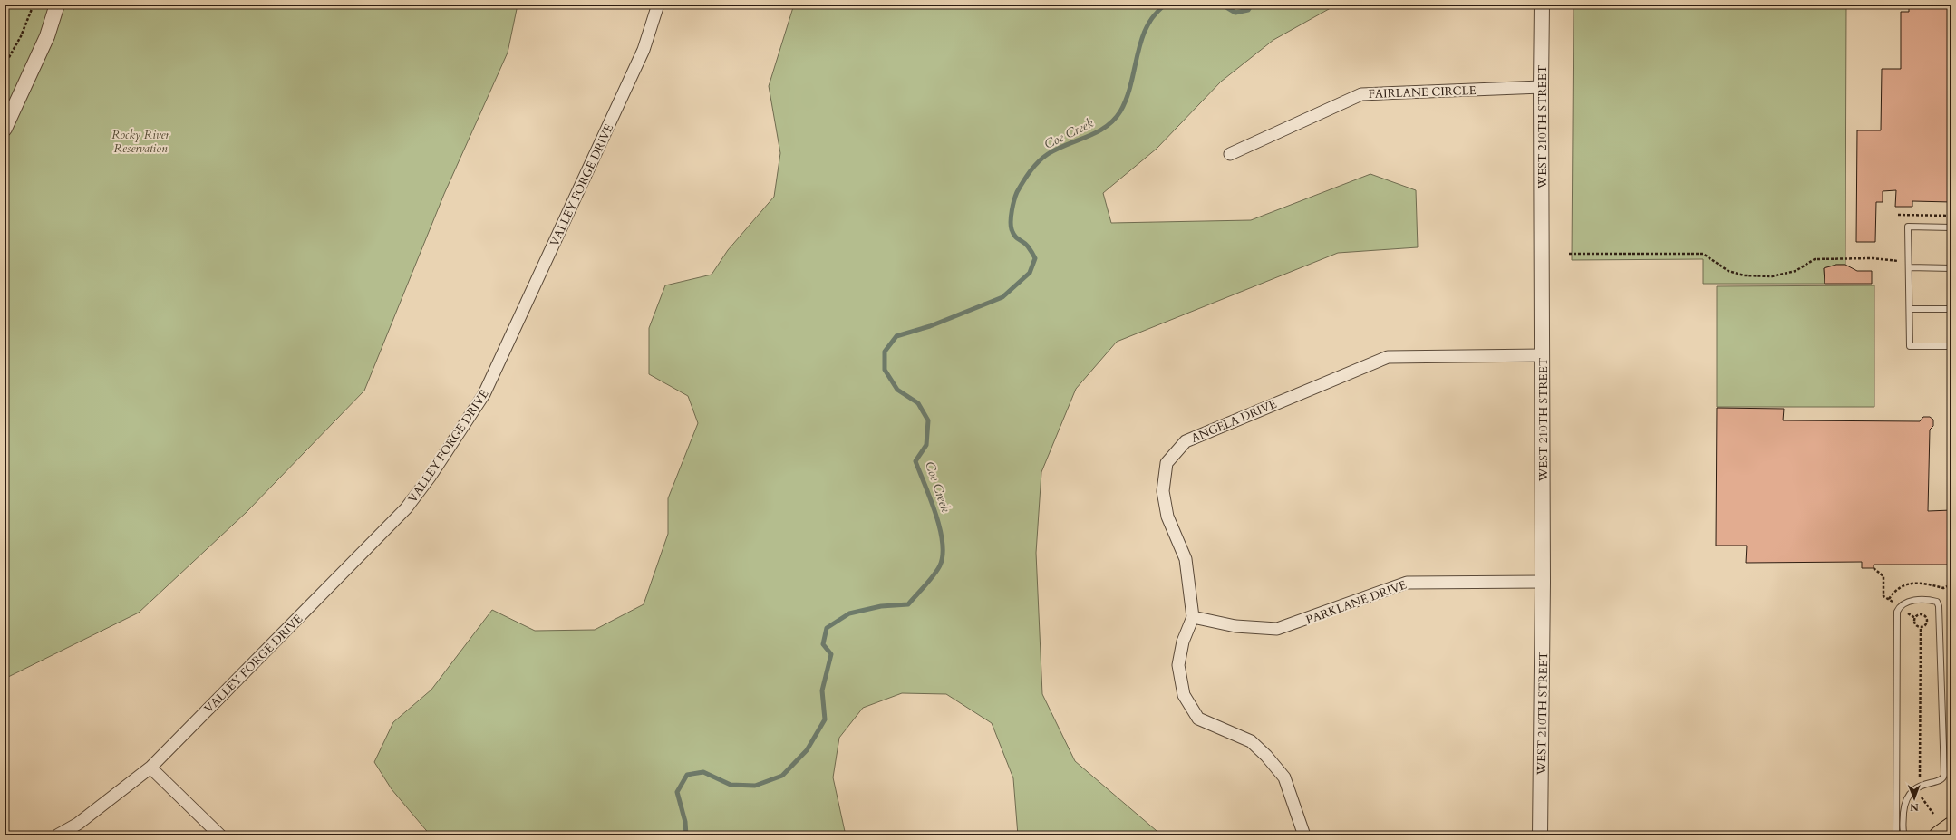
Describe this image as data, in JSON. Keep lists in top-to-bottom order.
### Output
{
  "streets": {
    "street": [
      "FAIRLANE CIRCLE",
      "WEST 210TH STREET",
      "VALLEY FORGE DRIVE",
      "ANGELA DRIVE",
      "PARKLANE DRIVE"
    ]
  },
  "crossings": [
    ["FAIRLANE CIRCLE", "WEST 210TH STREET"],
    ["WEST 210TH STREET", "ANGELA DRIVE"],
    ["WEST 210TH STREET", "PARKLANE DRIVE"],
    ["ANGELA DRIVE", "PARKLANE DRIVE"]
  ],
  "water": ["Coe Creek"],
  "parks": ["Rocky River Reservation"],
  "north": "bottom"
}
